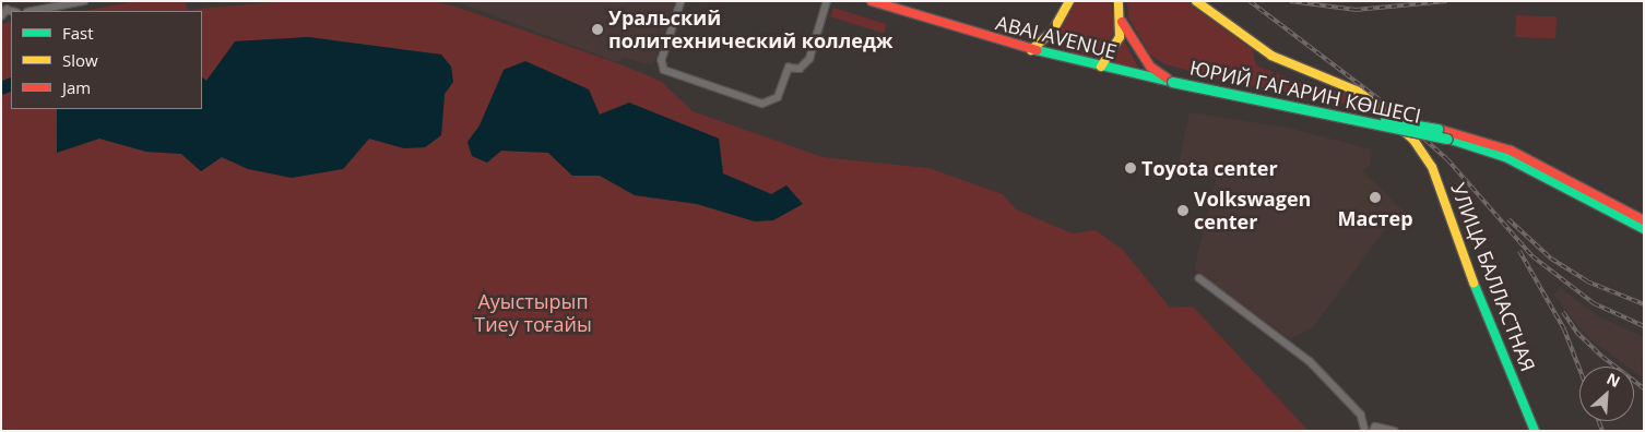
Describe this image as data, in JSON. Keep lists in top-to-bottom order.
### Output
{
  "streets": {
    "main road": ["ABAI AVENUE", "ЮРИЙ ГАГАРИН КӨШЕСІ", "УЛИЦА БАЛЛАСТНАЯ"]
  },
  "crossings": [
    ["ABAI AVENUE", "ЮРИЙ ГАГАРИН КӨШЕСІ"]
  ],
  "parks": ["Ауыстырып Тиеу тоғайы"],
  "places": [
    "Уральский политехнический колледж",
    "Toyota center",
    "Мастер",
    "Volkswagen center"
  ],
  "legend": ["Fast", "Slow", "Jam"],
  "north": "top right"
}
